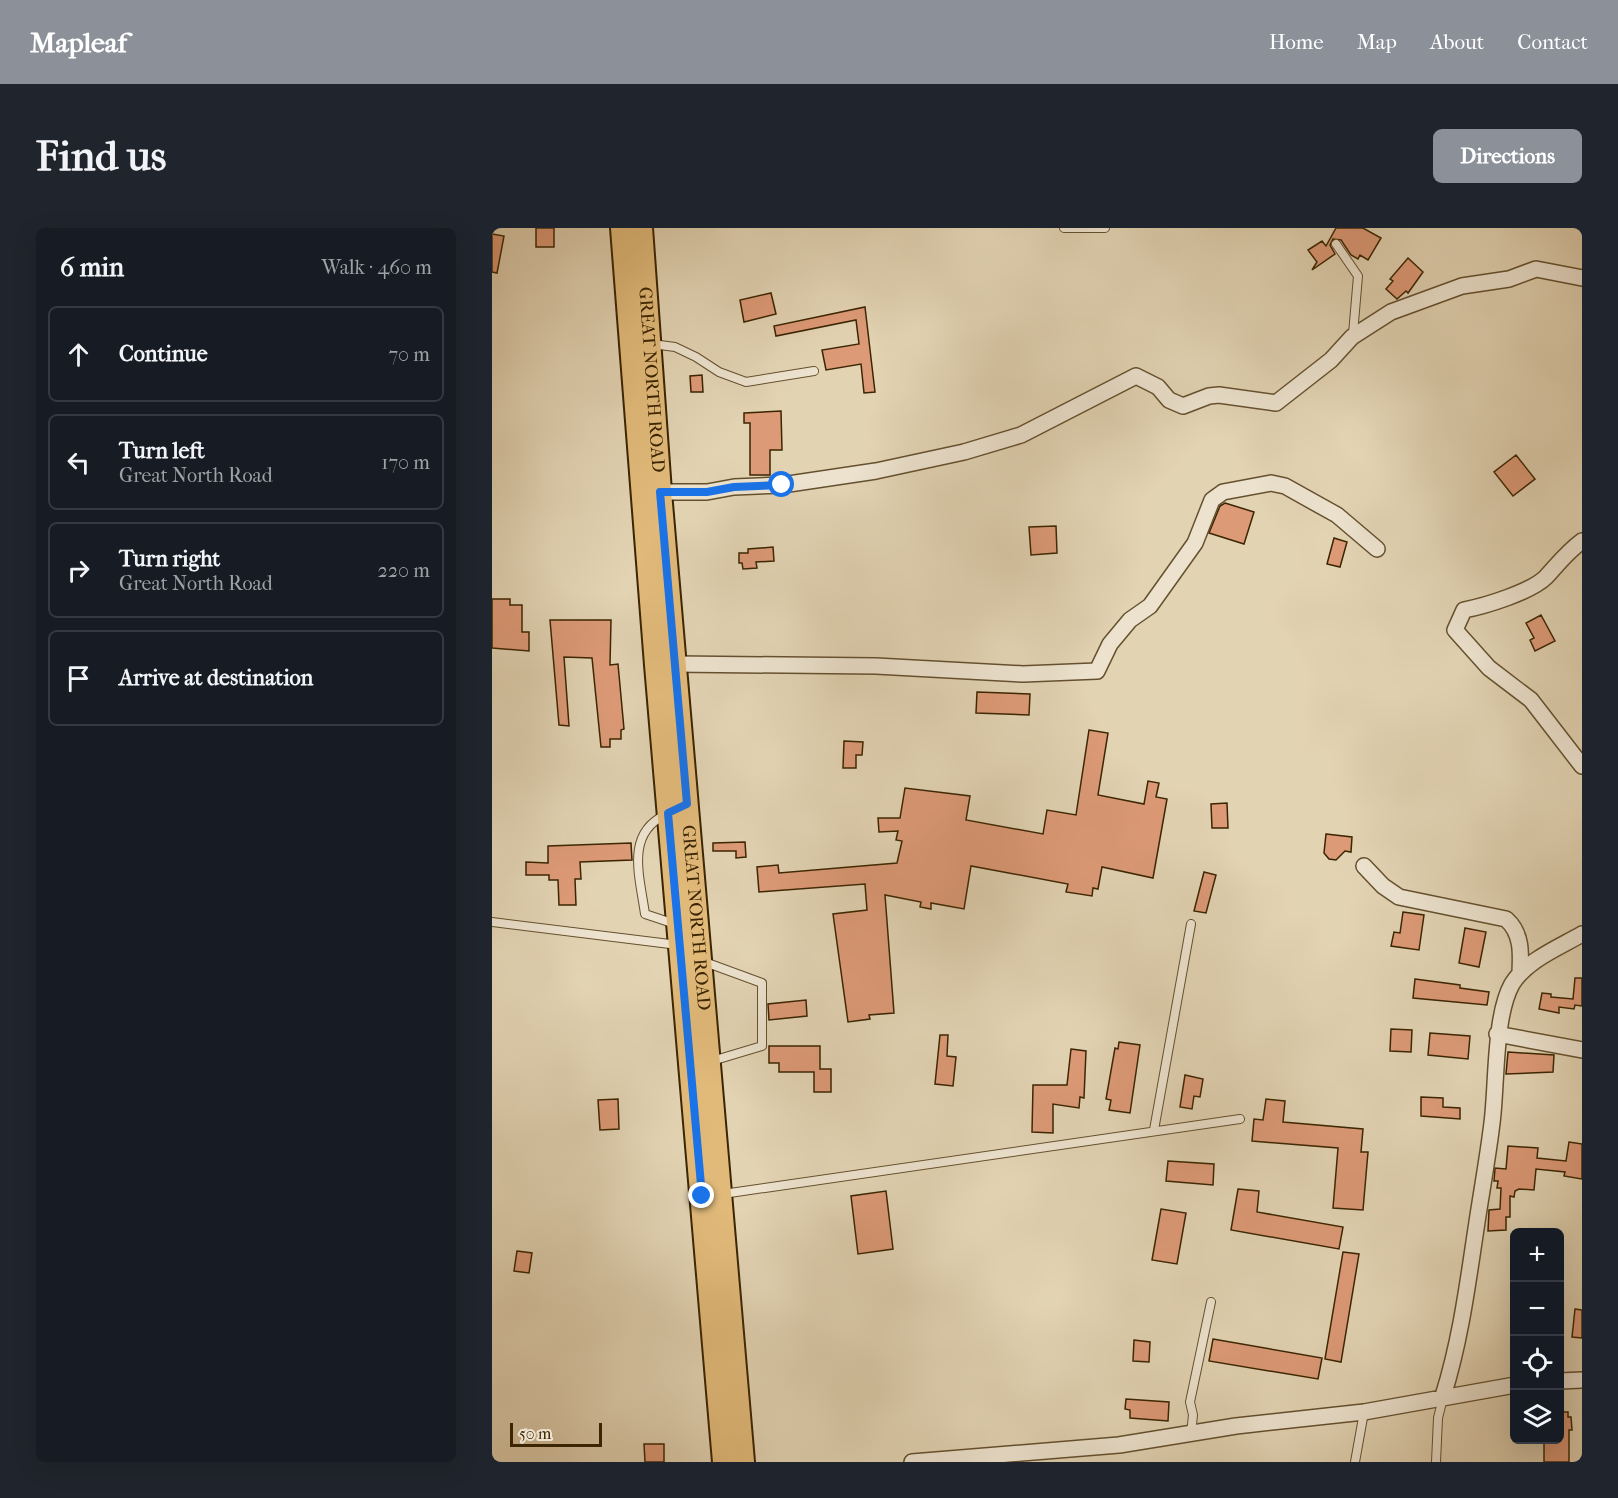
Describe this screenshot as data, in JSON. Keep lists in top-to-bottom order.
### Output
{
  "streets": {
    "main road": ["GREAT NORTH ROAD"]
  },
  "scale_bar": "50 m",
  "page": {
    "header": "Mapleaf",
    "nav": [
      "Home",
      "Map",
      "About",
      "Contact"
    ],
    "buttons": "Directions",
    "title": "Find us",
    "heading": ["6 min", "Walk · 460 m"],
    "list": [
      ["Continue", "70 m"],
      ["Turn left", "Great North Road", "170 m"],
      ["Turn right", "Great North Road", "220 m"],
      "Arrive at destination"
    ],
    "map_buttons": ["+", "−"],
    "scale": "50 m"
  }
}
